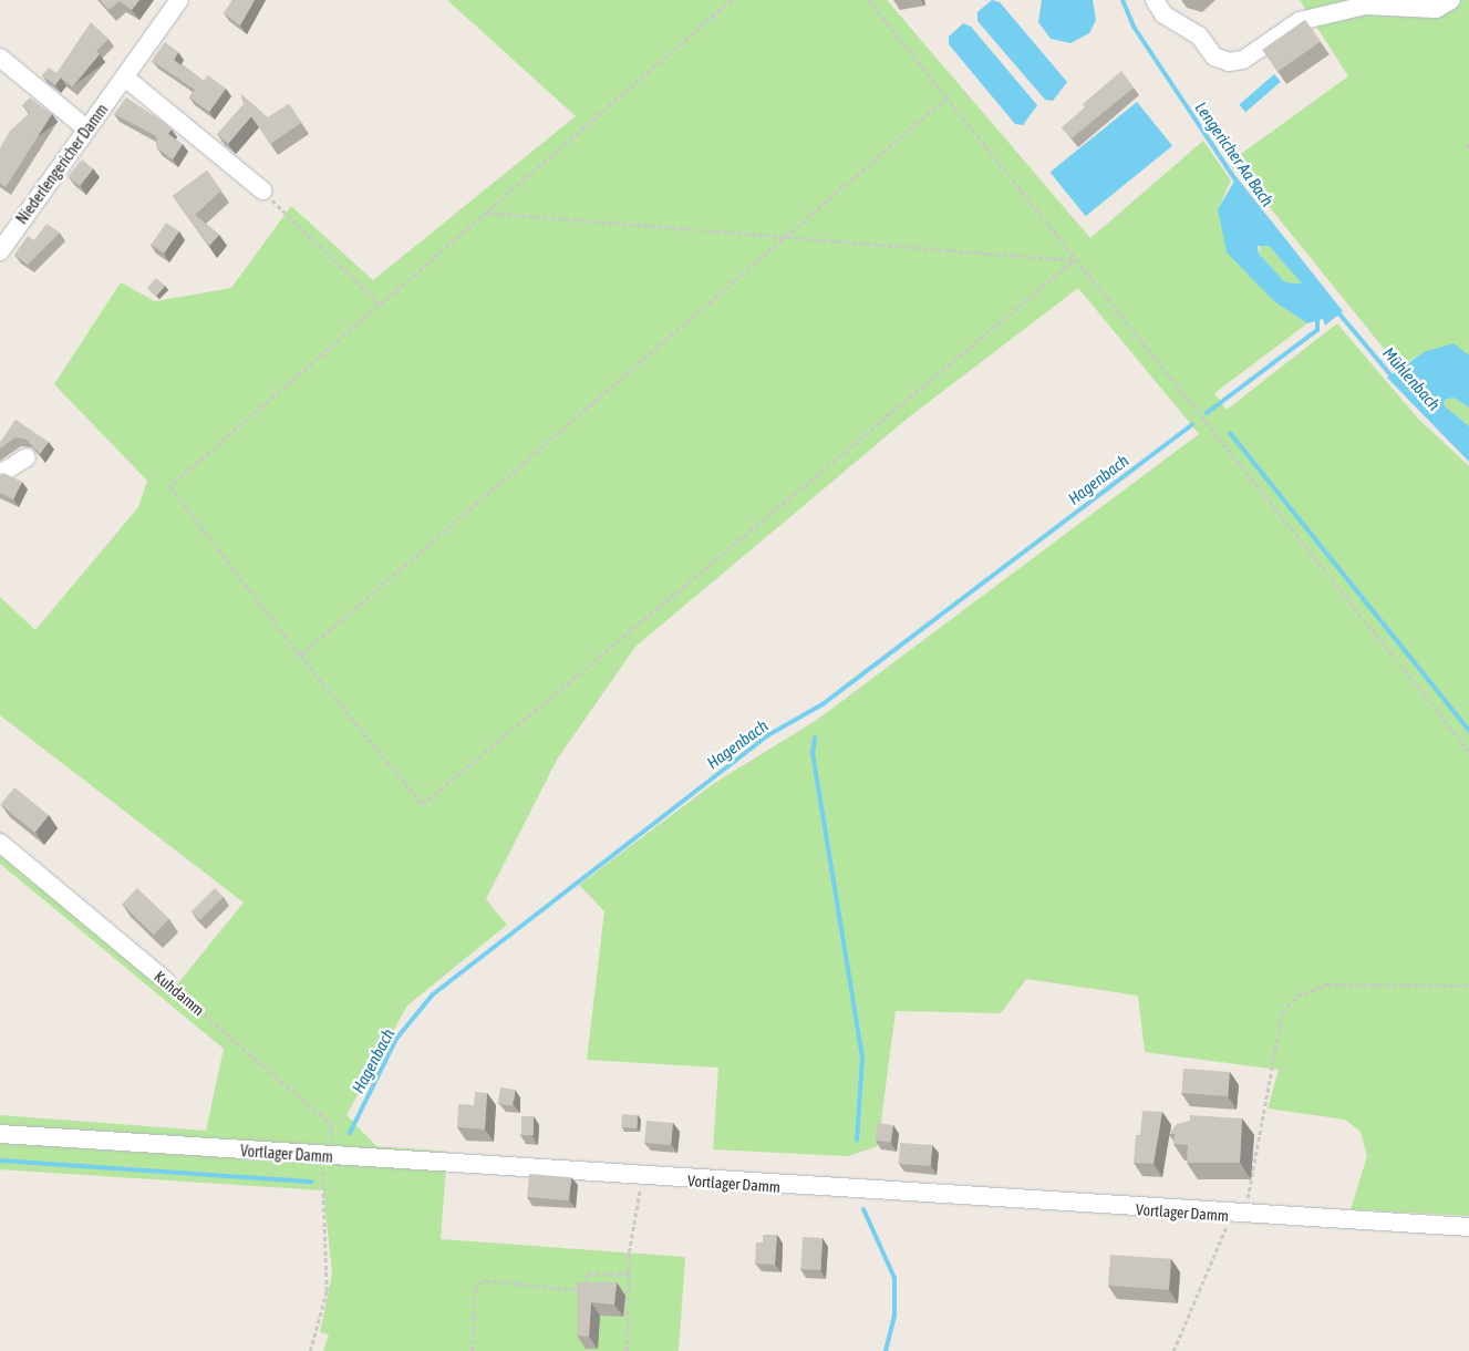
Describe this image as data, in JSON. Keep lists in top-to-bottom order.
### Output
{
  "streets": {
    "street": ["Niederlengericher Damm", "Kuhdamm", "Vortlager Damm"]
  },
  "crossings": [
    ["Kuhdamm", "Vortlager Damm"]
  ],
  "water": ["Lengericher Aa Bach", "Mühlenbach", "Hagenbach"]
}
